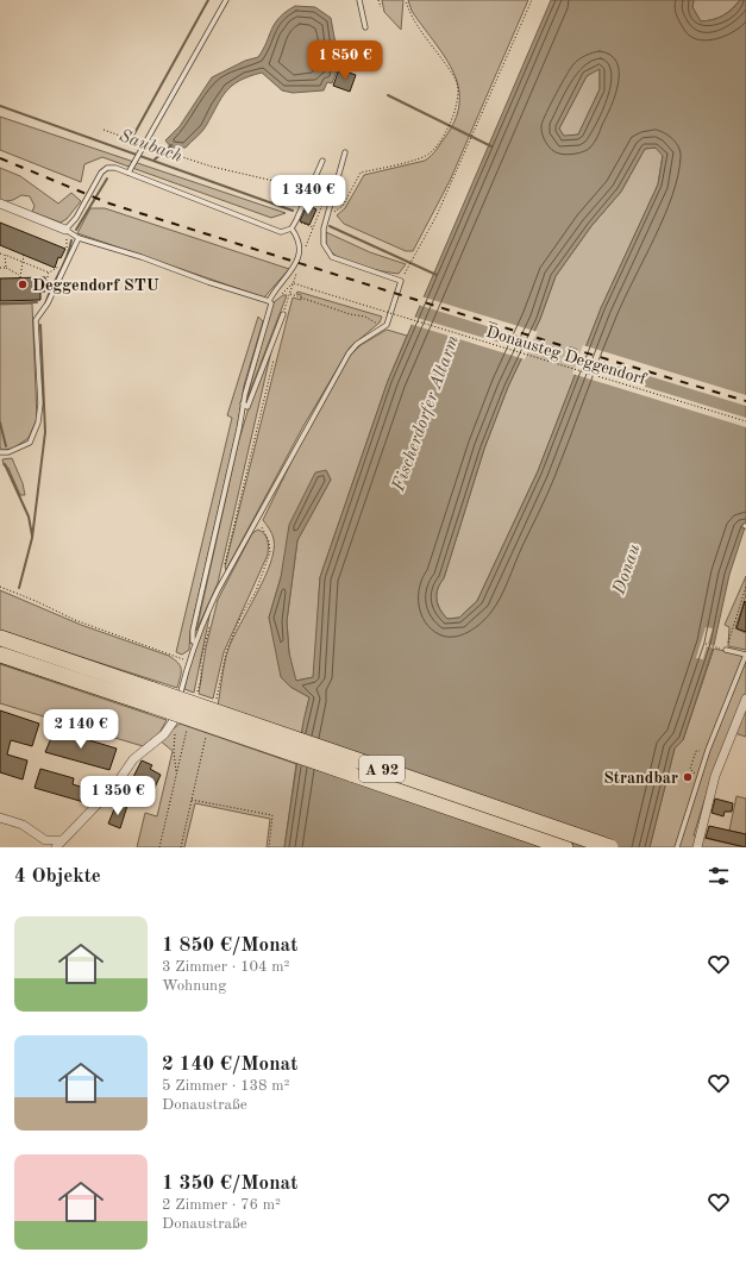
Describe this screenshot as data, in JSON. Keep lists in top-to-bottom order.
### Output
{
  "streets": {
    "highway": ["A 92"],
    "path": ["Donausteg Deggendorf"]
  },
  "water": ["Saubach", "Fischerdorfer Altarm", "Donau"],
  "places": ["Deggendorf STU", "Strandbar"],
  "page": {
    "price": [
      "1 850 €",
      "1 340 €",
      "2 140 €",
      "1 350 €"
    ],
    "heading": "4 Objekte",
    "list": [
      {
        "name": "1 850 €/Monat",
        "note": "3 Zimmer · 104 m² · Wohnung"
      },
      {
        "name": "2 140 €/Monat",
        "note": "5 Zimmer · 138 m² · Donaustraße"
      },
      {
        "name": "1 350 €/Monat",
        "note": "2 Zimmer · 76 m² · Donaustraße"
      }
    ]
  }
}
